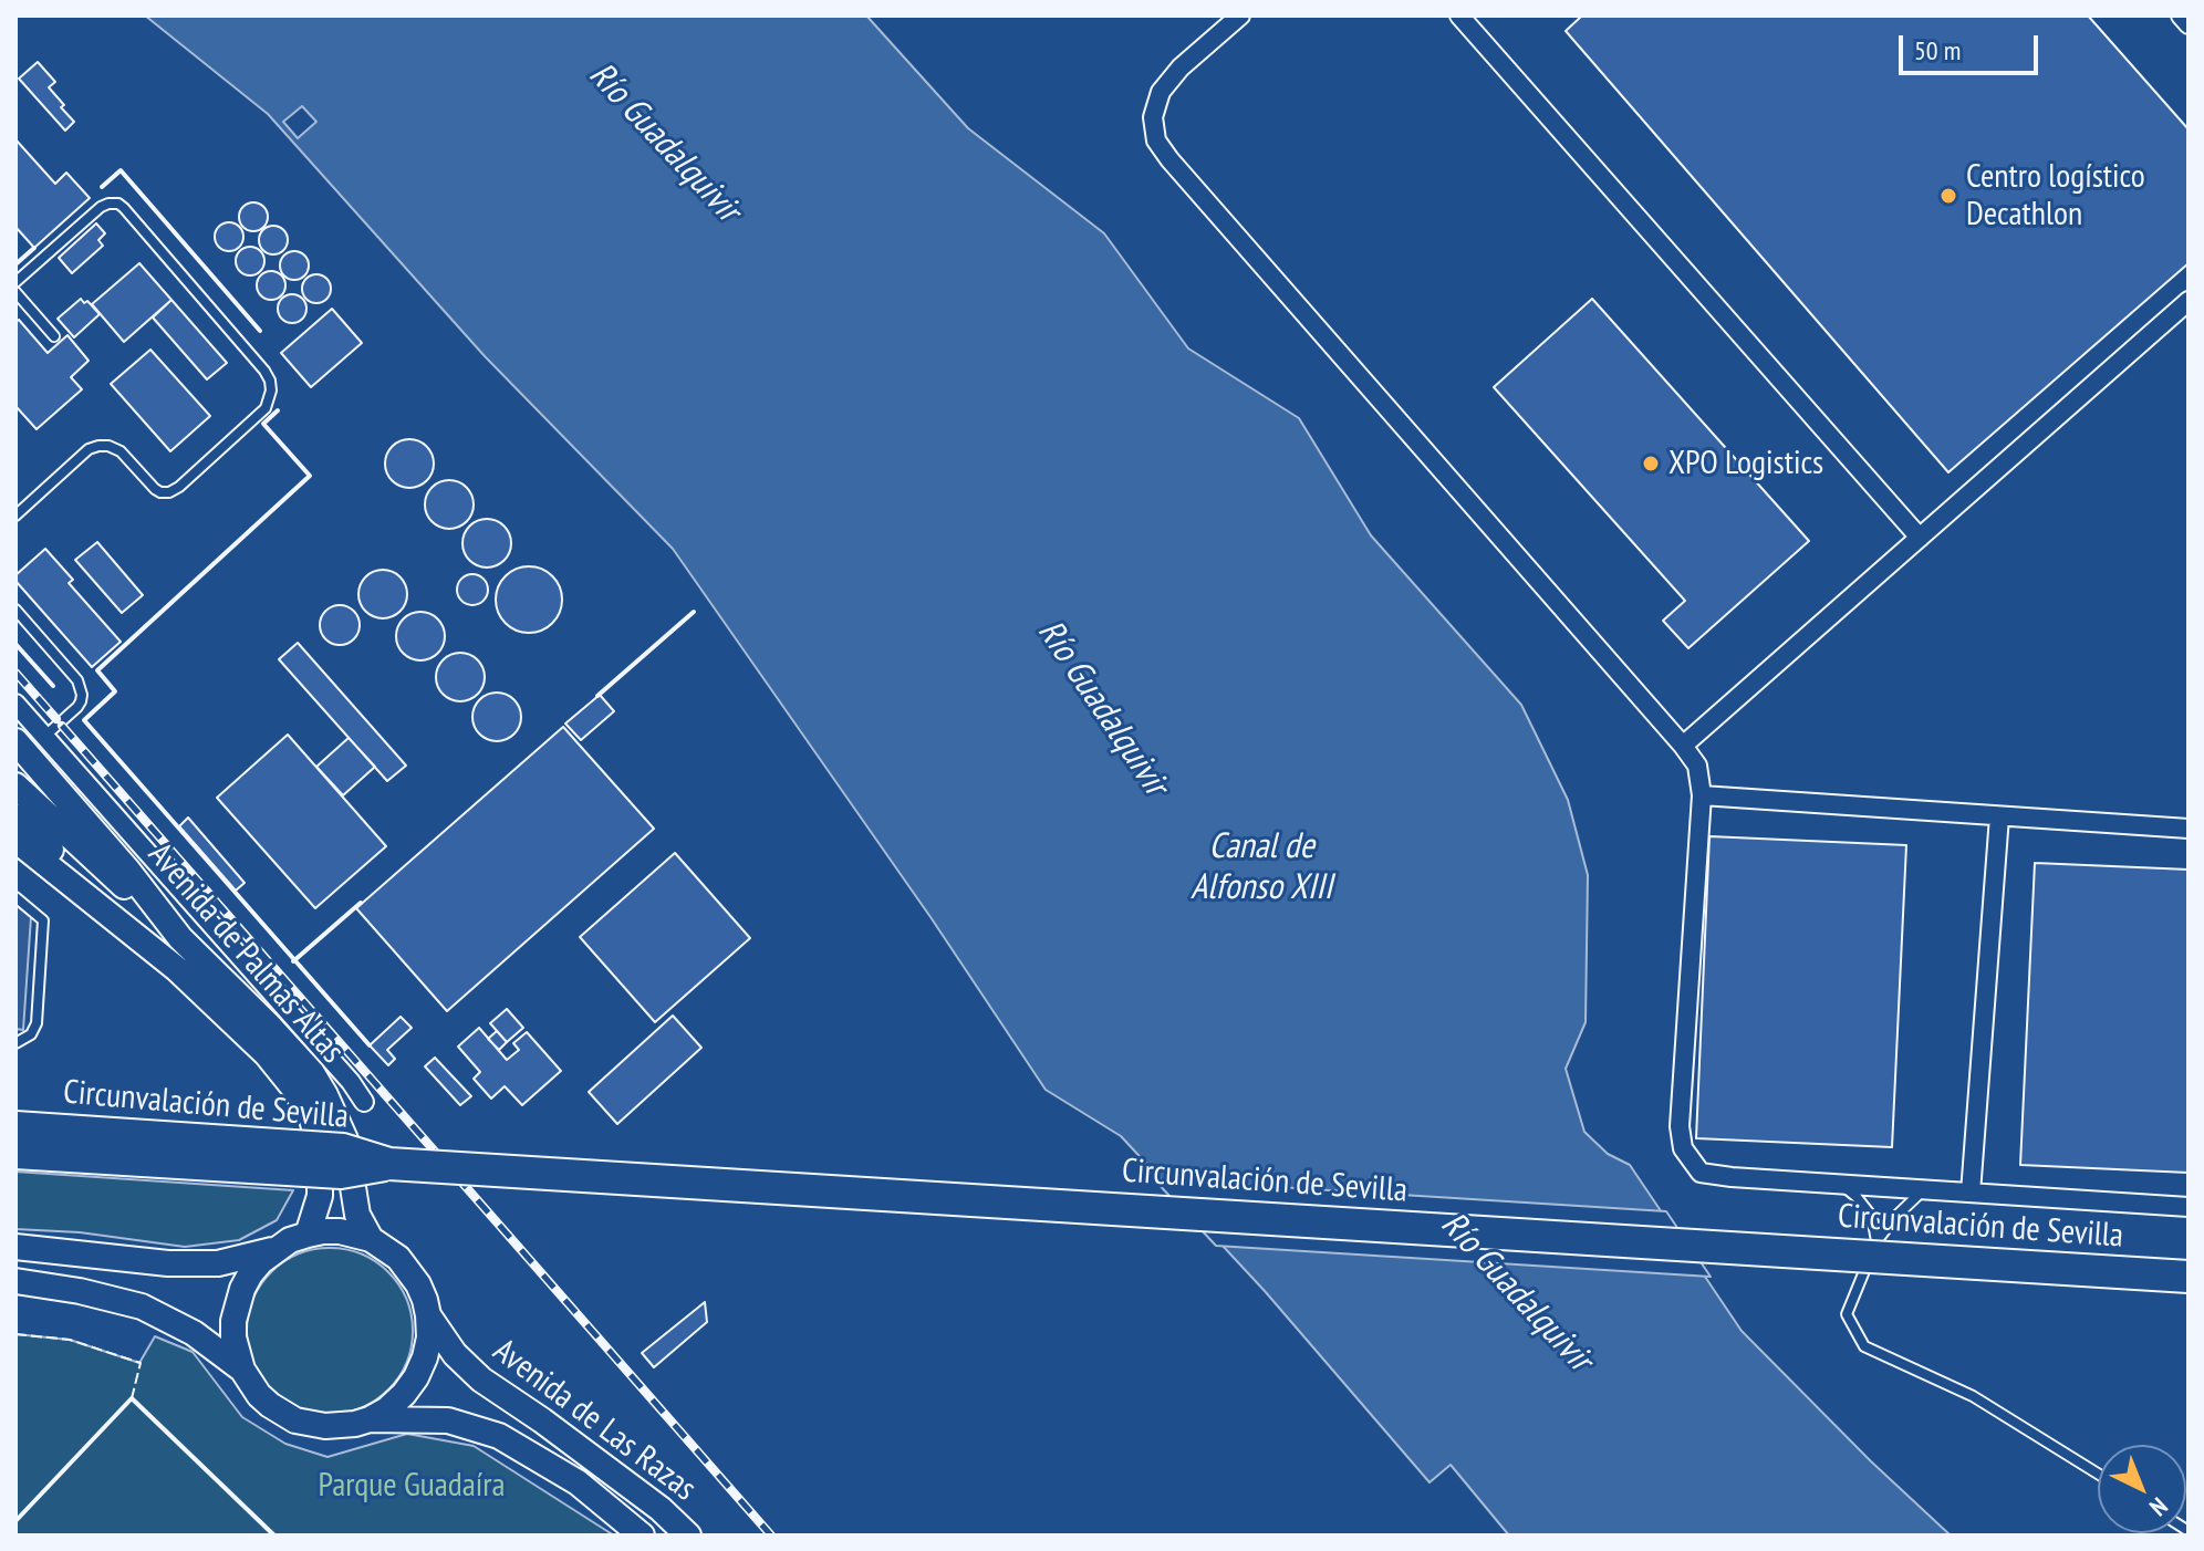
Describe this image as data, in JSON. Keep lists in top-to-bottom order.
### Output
{
  "streets": {
    "highway": ["Circunvalación de Sevilla"],
    "main road": ["Avenida de Palmas Altas", "Avenida de Las Razas"]
  },
  "crossings": [
    ["Avenida de Palmas Altas", "Avenida de Las Razas"]
  ],
  "water": ["Río Guadalquivir", "Canal de Alfonso XIII"],
  "parks": ["Parque Guadaíra"],
  "places": ["Centro logístico Decathlon", "XPO Logistics"],
  "scale_bar": "50 m",
  "north": "bottom right"
}
